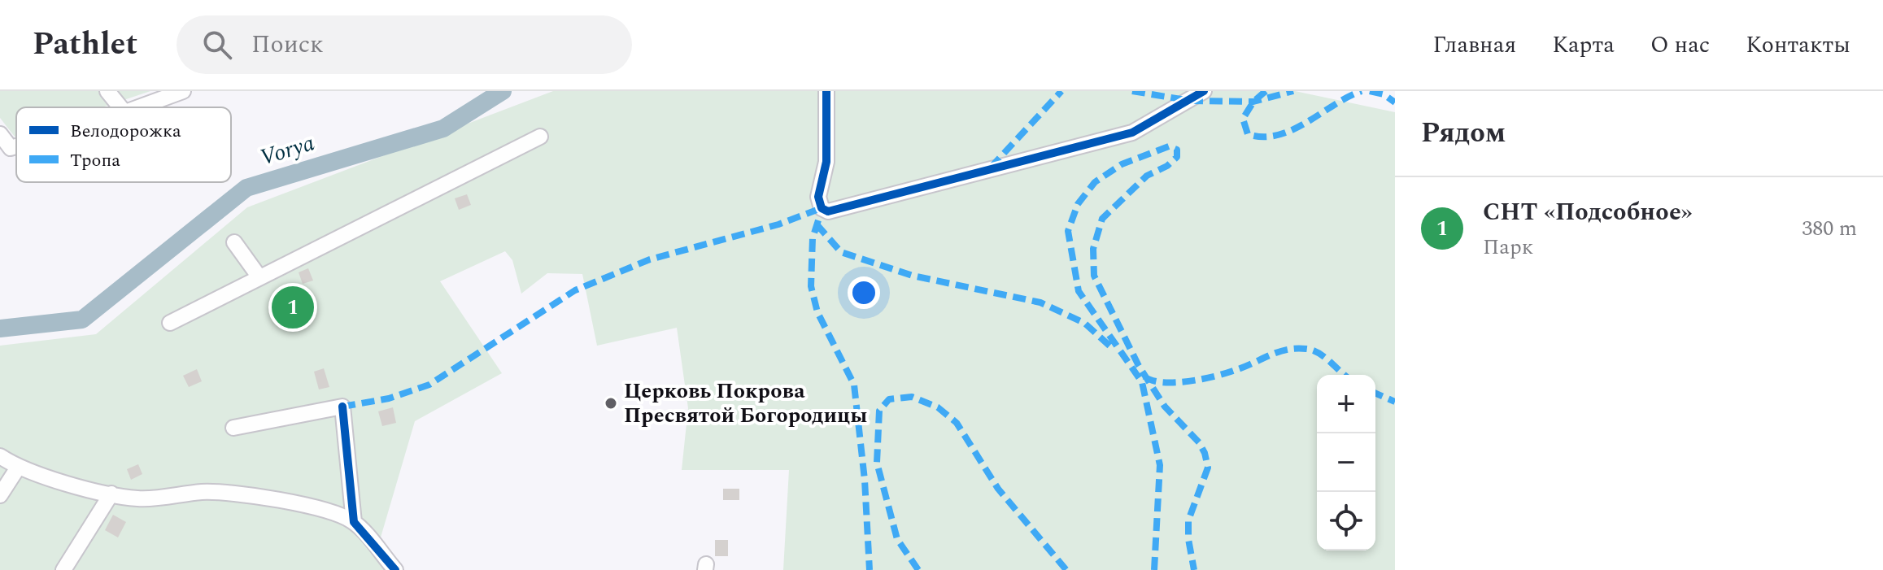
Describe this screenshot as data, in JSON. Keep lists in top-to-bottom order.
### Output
{
  "water": ["Vorya"],
  "places": ["Церковь Покрова Пресвятой Богородицы"],
  "legend": ["Велодорожка", "Тропа"],
  "page": {
    "header": "Pathlet",
    "search": "Поиск",
    "nav": [
      "Главная",
      "Карта",
      "О нас",
      "Контакты"
    ],
    "heading": "Рядом",
    "list": [
      {
        "mark": "1",
        "name": "СНТ «Подсобное»",
        "note": "Парк",
        "value": "380 m"
      }
    ],
    "pins": "1",
    "map_buttons": ["+", "−"]
  }
}
